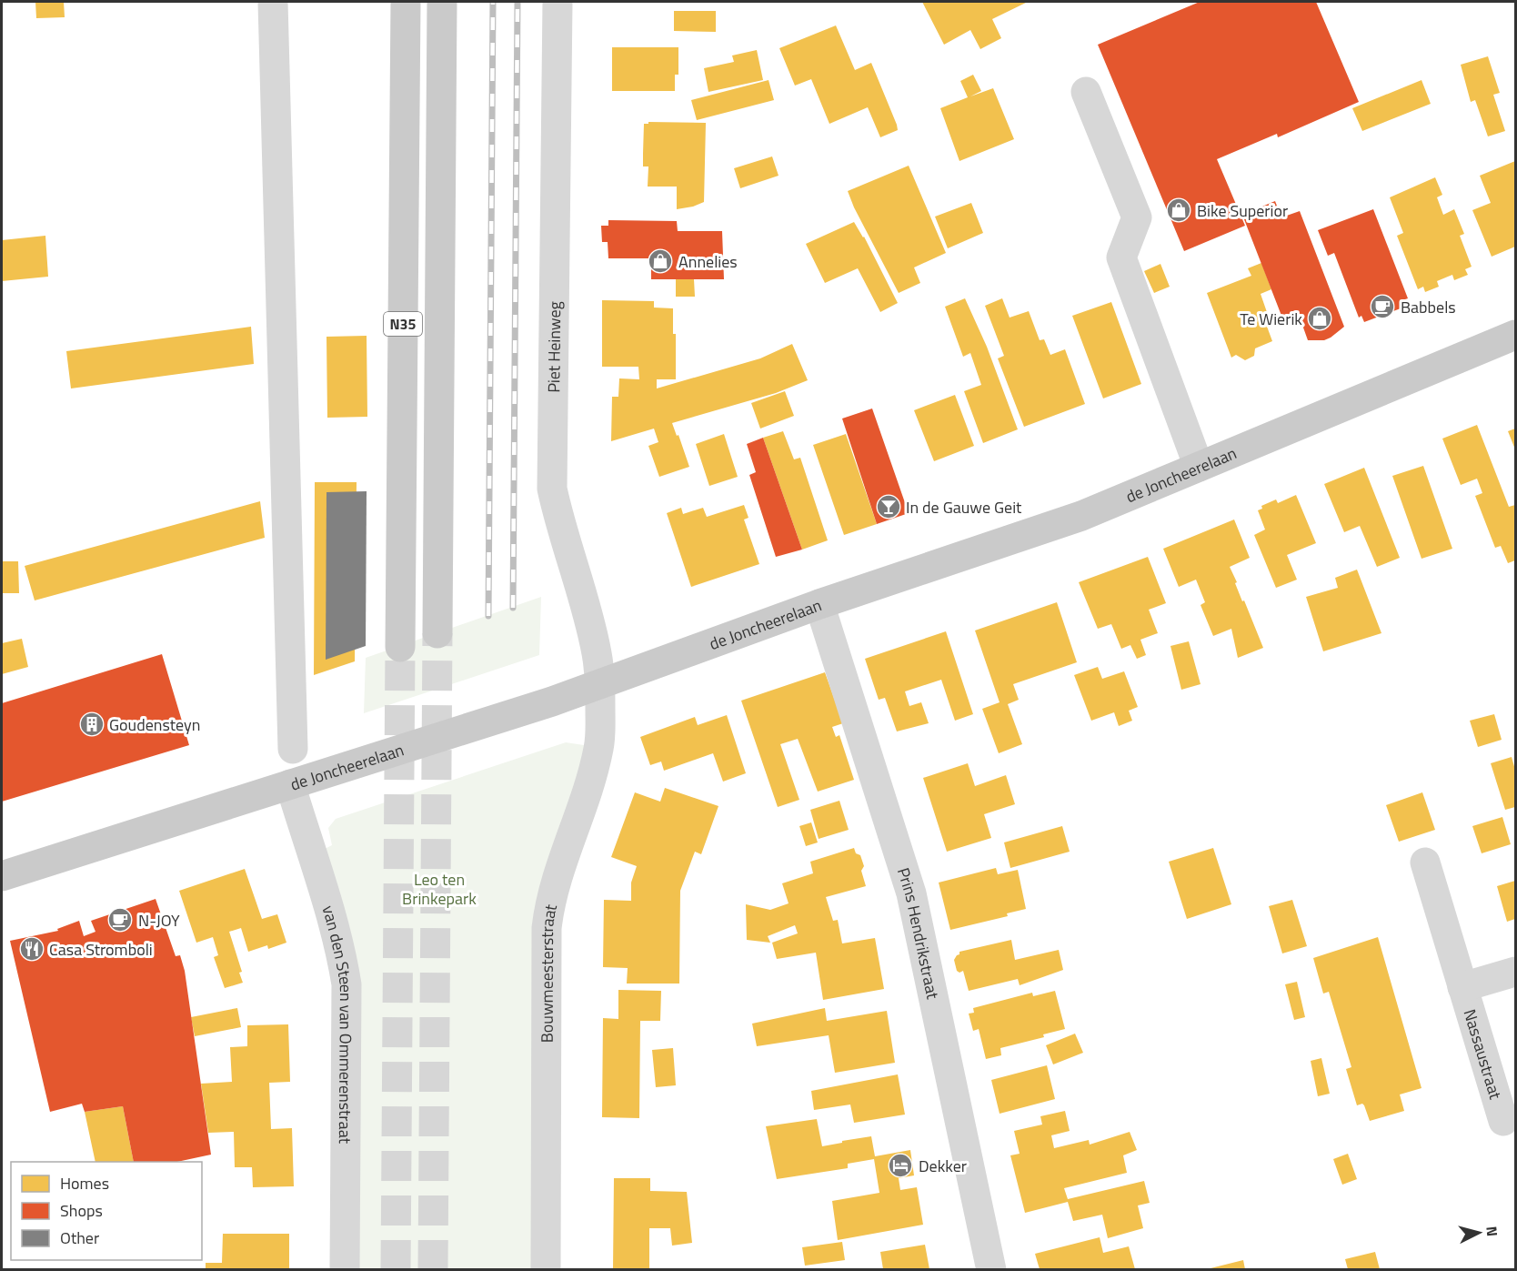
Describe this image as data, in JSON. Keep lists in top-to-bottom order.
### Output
{
  "streets": {
    "main road": ["N35", "de Joncheerelaan"],
    "street": [
      "Piet Heinweg",
      "Prins Hendrikstraat",
      "Bouwmeesterstraat",
      "van den Steen van Ommerenstraat",
      "Nassaustraat"
    ]
  },
  "crossings": [
    ["Piet Heinweg", "de Joncheerelaan"],
    ["Piet Heinweg", "Bouwmeesterstraat"],
    ["de Joncheerelaan", "Prins Hendrikstraat"],
    ["de Joncheerelaan", "Bouwmeesterstraat"],
    ["de Joncheerelaan", "van den Steen van Ommerenstraat"]
  ],
  "parks": ["Leo ten Brinkepark"],
  "places": {
    "shop": ["Bike Superior", "Annelies", "Te Wierik"],
    "cafe": ["Babbels", "N-JOY"],
    "bar": ["In de Gauwe Geit"],
    "building": ["Goudensteyn"],
    "restaurant": ["Casa Stromboli"],
    "hotel": ["Dekker"]
  },
  "legend": ["Homes", "Shops", "Other"],
  "north": "right"
}
